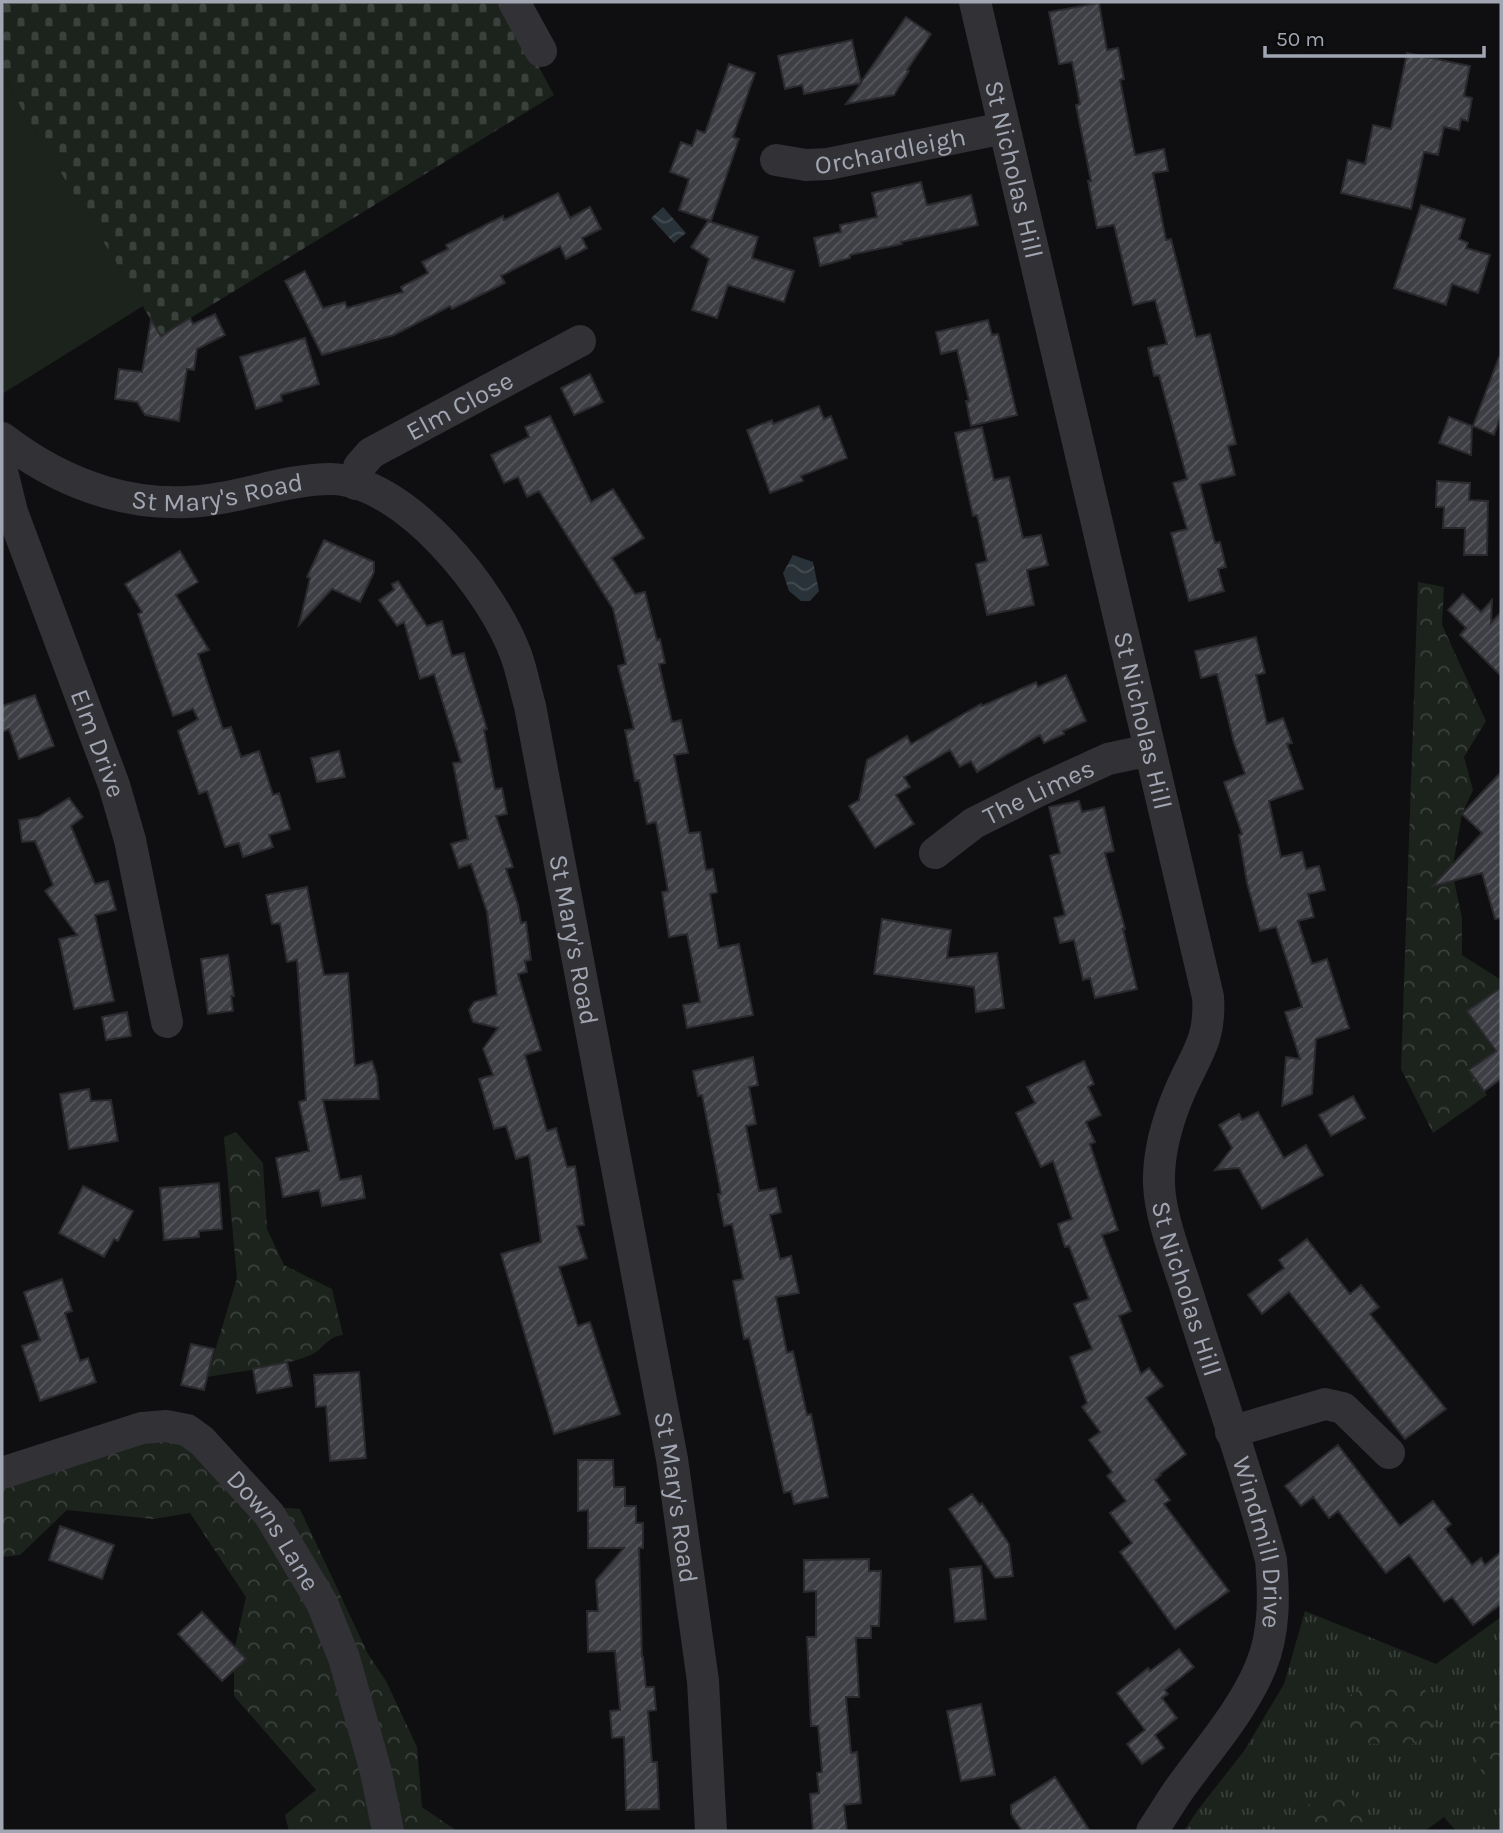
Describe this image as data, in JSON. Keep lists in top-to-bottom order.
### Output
{
  "streets": {
    "street": [
      "Orchardleigh",
      "St Nicholas Hill",
      "Elm Close",
      "St Mary's Road",
      "Elm Drive",
      "The Limes",
      "Downs Lane",
      "Windmill Drive"
    ]
  },
  "crossings": [
    ["Orchardleigh", "St Nicholas Hill"],
    ["St Nicholas Hill", "The Limes"],
    ["St Nicholas Hill", "Windmill Drive"],
    ["Elm Close", "St Mary's Road"],
    ["St Mary's Road", "Elm Drive"]
  ],
  "scale_bar": "50 m"
}
